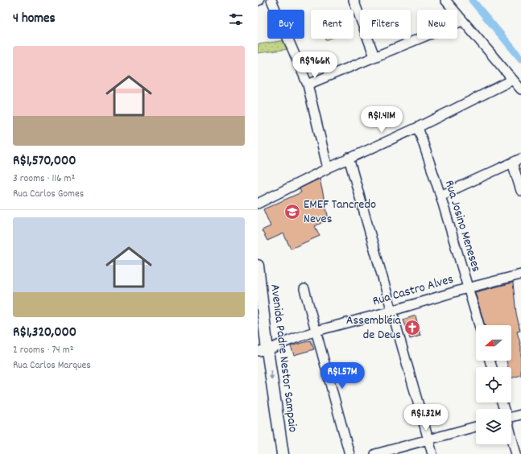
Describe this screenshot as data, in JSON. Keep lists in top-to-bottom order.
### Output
{
  "streets": {
    "main road": ["Avenida Padre Nestor Sampaio"],
    "street": ["Rua Josino Meneses", "Rua Castro Alves"]
  },
  "crossings": [
    ["Rua Josino Meneses", "Rua Castro Alves"],
    ["Rua Castro Alves", "Avenida Padre Nestor Sampaio"]
  ],
  "one_way": ["Avenida Padre Nestor Sampaio"],
  "places": {
    "school or university": ["EMEF Tancredo Neves"],
    "church": ["Assembléia de Deus"]
  },
  "north": "left",
  "page": {
    "heading": "4 homes",
    "chip": [
      "Buy",
      "Rent",
      "Filters",
      "New"
    ],
    "list": [
      {
        "name": "R$1,570,000",
        "note": "3 rooms · 116 m² · Rua Carlos Gomes"
      },
      {
        "name": "R$1,320,000",
        "note": "2 rooms · 74 m² · Rua Carlos Marques"
      }
    ],
    "price": [
      "R$966K",
      "R$1.41M",
      "R$1.57M",
      "R$1.32M"
    ]
  }
}
